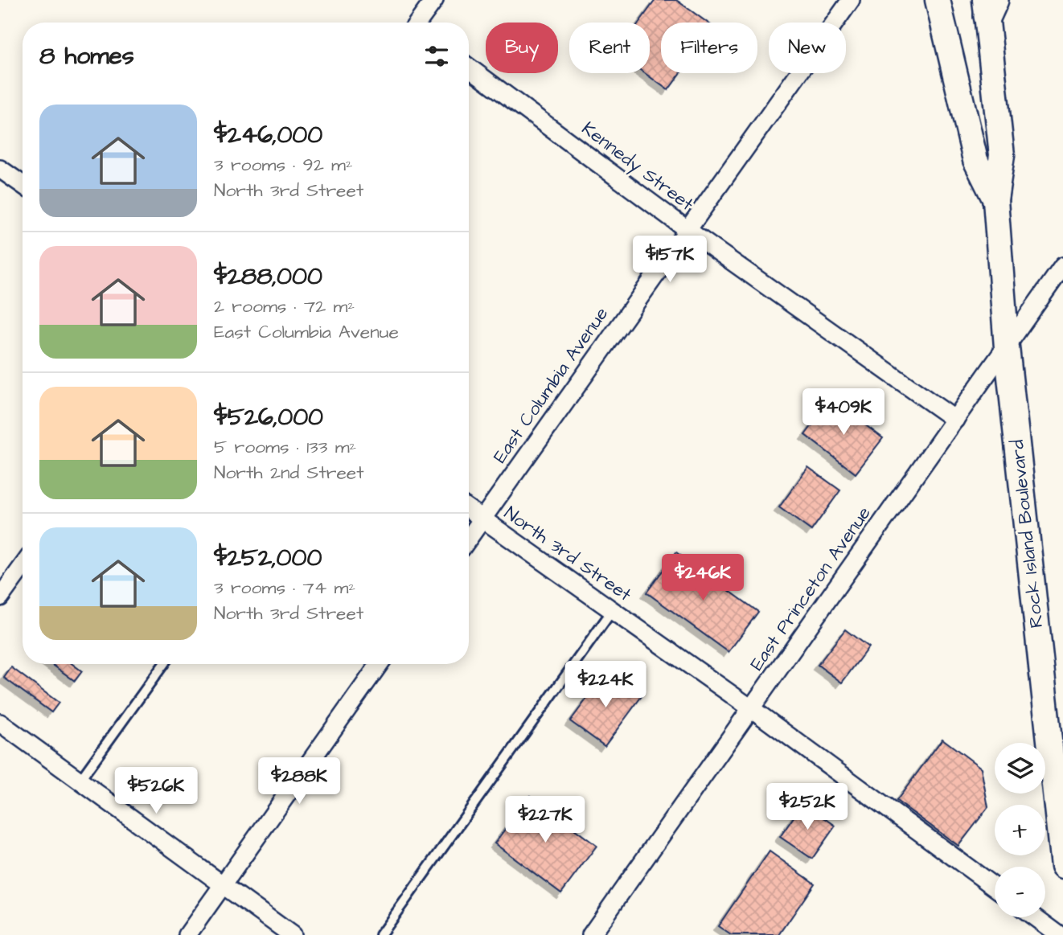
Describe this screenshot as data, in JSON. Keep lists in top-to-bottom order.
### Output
{
  "streets": {
    "main road": ["Rock Island Boulevard"],
    "street": [
      "Kennedy Street",
      "East Columbia Avenue",
      "North 3rd Street",
      "East Princeton Avenue"
    ]
  },
  "crossings": [
    ["Kennedy Street", "East Columbia Avenue"],
    ["Kennedy Street", "East Princeton Avenue"],
    ["East Columbia Avenue", "North 3rd Street"],
    ["Rock Island Boulevard", "East Princeton Avenue"],
    ["North 3rd Street", "East Princeton Avenue"]
  ],
  "page": {
    "chip": [
      "Buy",
      "Rent",
      "Filters",
      "New"
    ],
    "heading": "8 homes",
    "list": [
      {
        "name": "$246,000",
        "note": "3 rooms · 92 m² · North 3rd Street"
      },
      {
        "name": "$288,000",
        "note": "2 rooms · 72 m² · East Columbia Avenue"
      },
      {
        "name": "$526,000",
        "note": "5 rooms · 133 m² · North 2nd Street"
      },
      {
        "name": "$252,000",
        "note": "3 rooms · 74 m² · North 3rd Street"
      }
    ],
    "price": [
      "$157K",
      "$409K",
      "$246K",
      "$224K",
      "$288K",
      "$526K",
      "$252K",
      "$227K"
    ],
    "map_buttons": ["+", "−"]
  }
}
